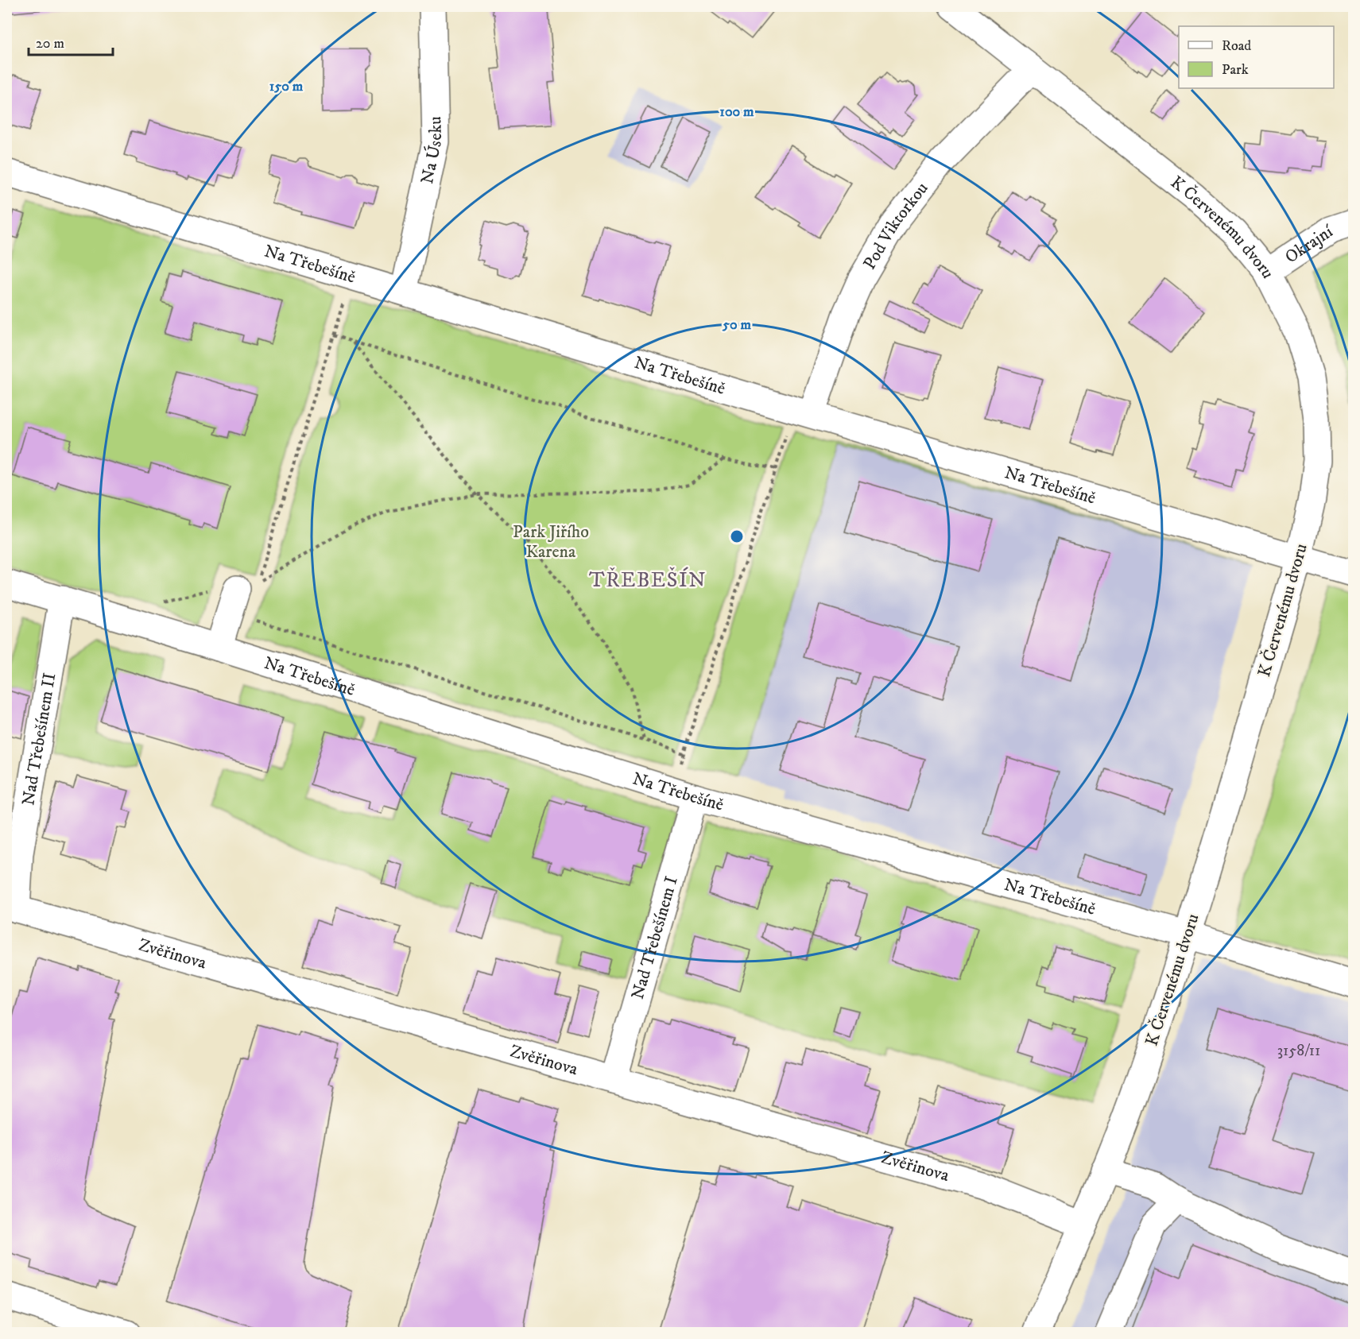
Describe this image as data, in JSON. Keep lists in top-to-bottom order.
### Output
{
  "streets": {
    "street": [
      "Na Úseku",
      "Pod Viktorkou",
      "K Červenému dvoru",
      "Okrajní",
      "Na Třebešíně",
      "Nad Třebešínem II",
      "Nad Třebešínem I",
      "Zvěřinova"
    ]
  },
  "crossings": [
    ["Na Úseku", "Na Třebešíně"],
    ["Pod Viktorkou", "K Červenému dvoru"],
    ["Pod Viktorkou", "Na Třebešíně"],
    ["K Červenému dvoru", "Okrajní"],
    ["K Červenému dvoru", "Na Třebešíně"],
    ["K Červenému dvoru", "Zvěřinova"],
    ["Na Třebešíně", "Nad Třebešínem II"],
    ["Na Třebešíně", "Nad Třebešínem I"],
    ["Nad Třebešínem II", "Zvěřinova"],
    ["Nad Třebešínem I", "Zvěřinova"]
  ],
  "districts": ["TŘEBEŠÍN"],
  "parks": ["Park Jiřího Karena"],
  "house_numbers": ["3158/11"],
  "legend": ["Road", "Park"],
  "scale_bar": "20 m",
  "rings": ["150 m", "100 m", "50 m"]
}
